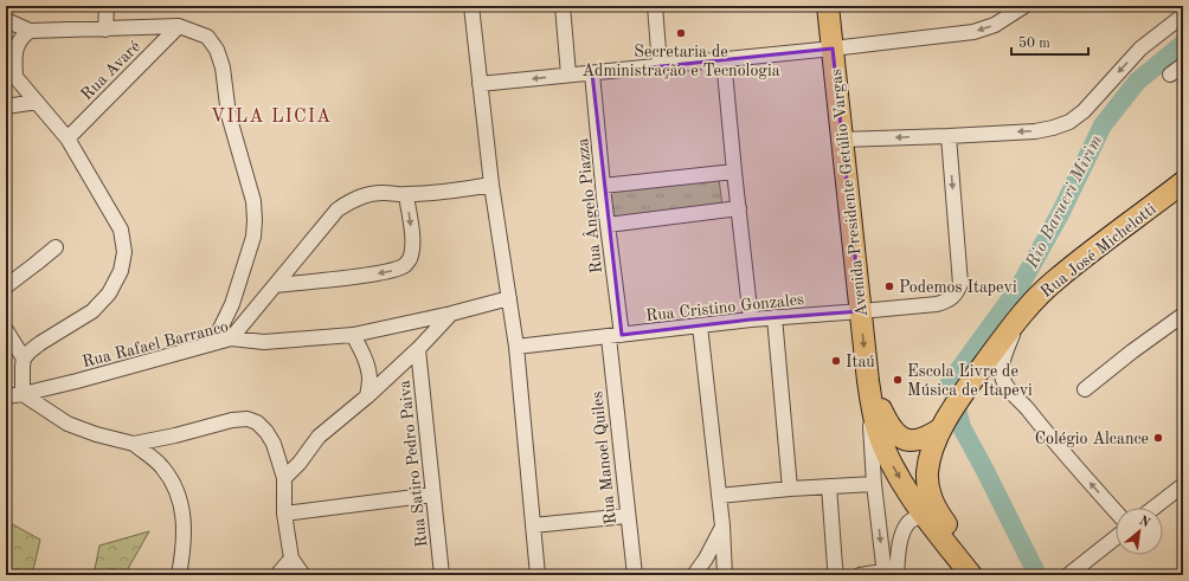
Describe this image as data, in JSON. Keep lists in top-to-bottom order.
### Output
{
  "streets": {
    "highway": ["Avenida Presidente Getúlio Vargas", "Rua José Michelotti"],
    "street": [
      "Rua Avaré",
      "Rua Ângelo Piazza",
      "Rua Cristino Gonzales",
      "Rua Rafael Barranco",
      "Rua Manoel Quiles",
      "Rua Satiro Pedro Paiva"
    ]
  },
  "crossings": [
    ["Avenida Presidente Getúlio Vargas", "Rua Cristino Gonzales"],
    ["Rua Ângelo Piazza", "Rua Cristino Gonzales"],
    ["Rua Ângelo Piazza", "Rua Manoel Quiles"],
    ["Rua Cristino Gonzales", "Rua Manoel Quiles"]
  ],
  "districts": ["VILA LICIA"],
  "water": ["Rio Barueri Mirim"],
  "places": [
    "Secretaria de Administração e Tecnologia",
    "Podemos Itapevi",
    "Itaú",
    "Escola Livre de Música de Itapevi",
    "Colégio Alcance"
  ],
  "scale_bar": "50 m",
  "north": "top right"
}
